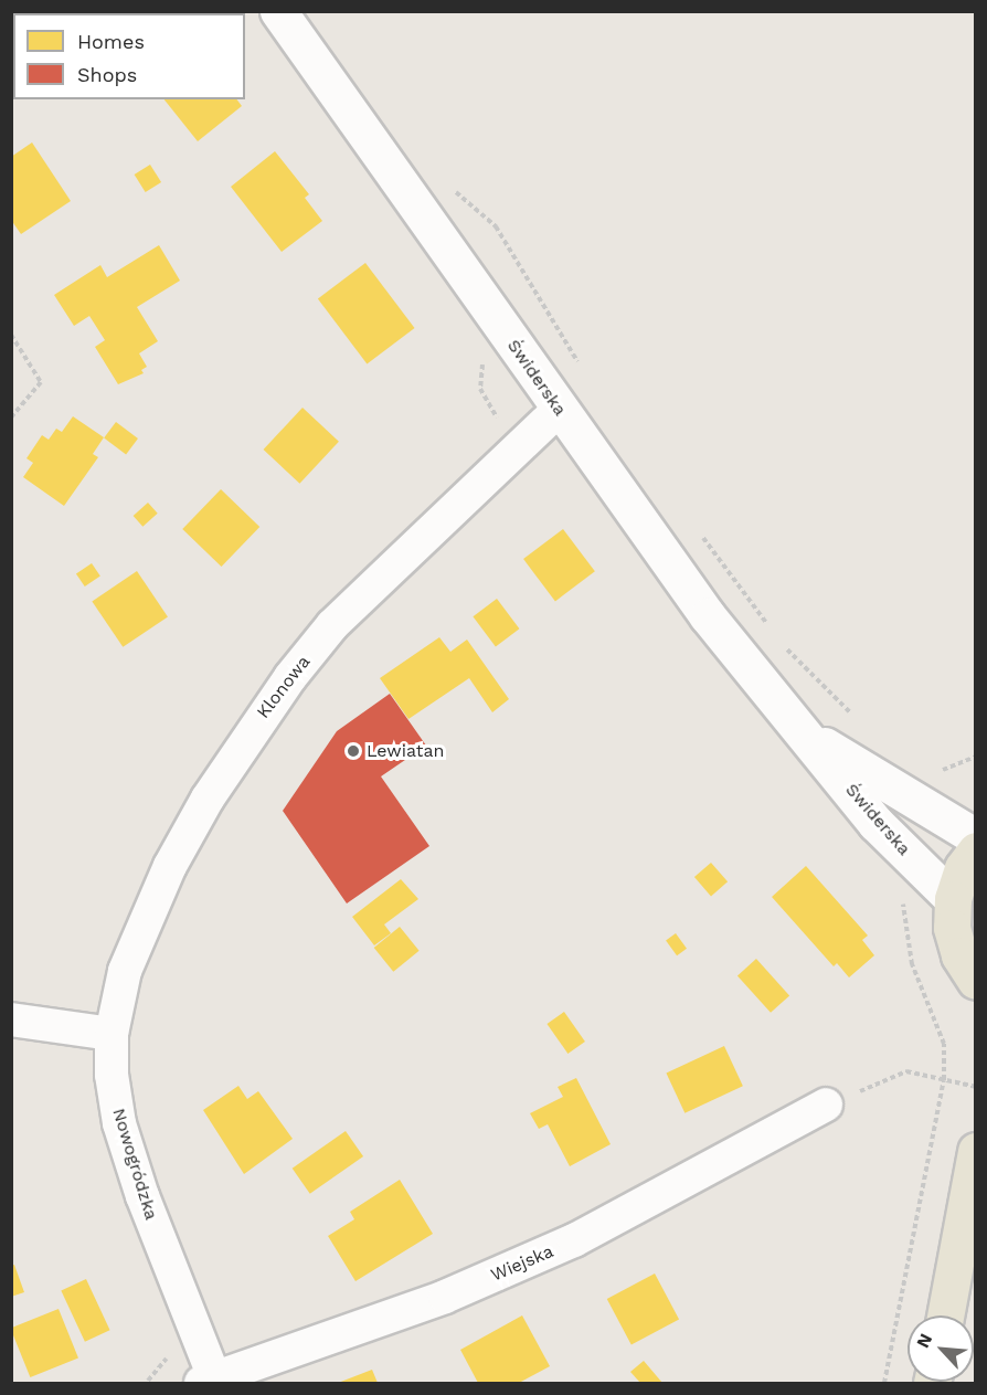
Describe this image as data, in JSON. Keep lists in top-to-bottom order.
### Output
{
  "streets": {
    "street": [
      "Świderska",
      "Klonowa",
      "Nowogródzka",
      "Wiejska"
    ]
  },
  "crossings": [
    ["Świderska", "Klonowa"],
    ["Klonowa", "Nowogródzka"],
    ["Nowogródzka", "Wiejska"]
  ],
  "places": ["Lewiatan"],
  "legend": ["Homes", "Shops"],
  "north": "top left"
}
